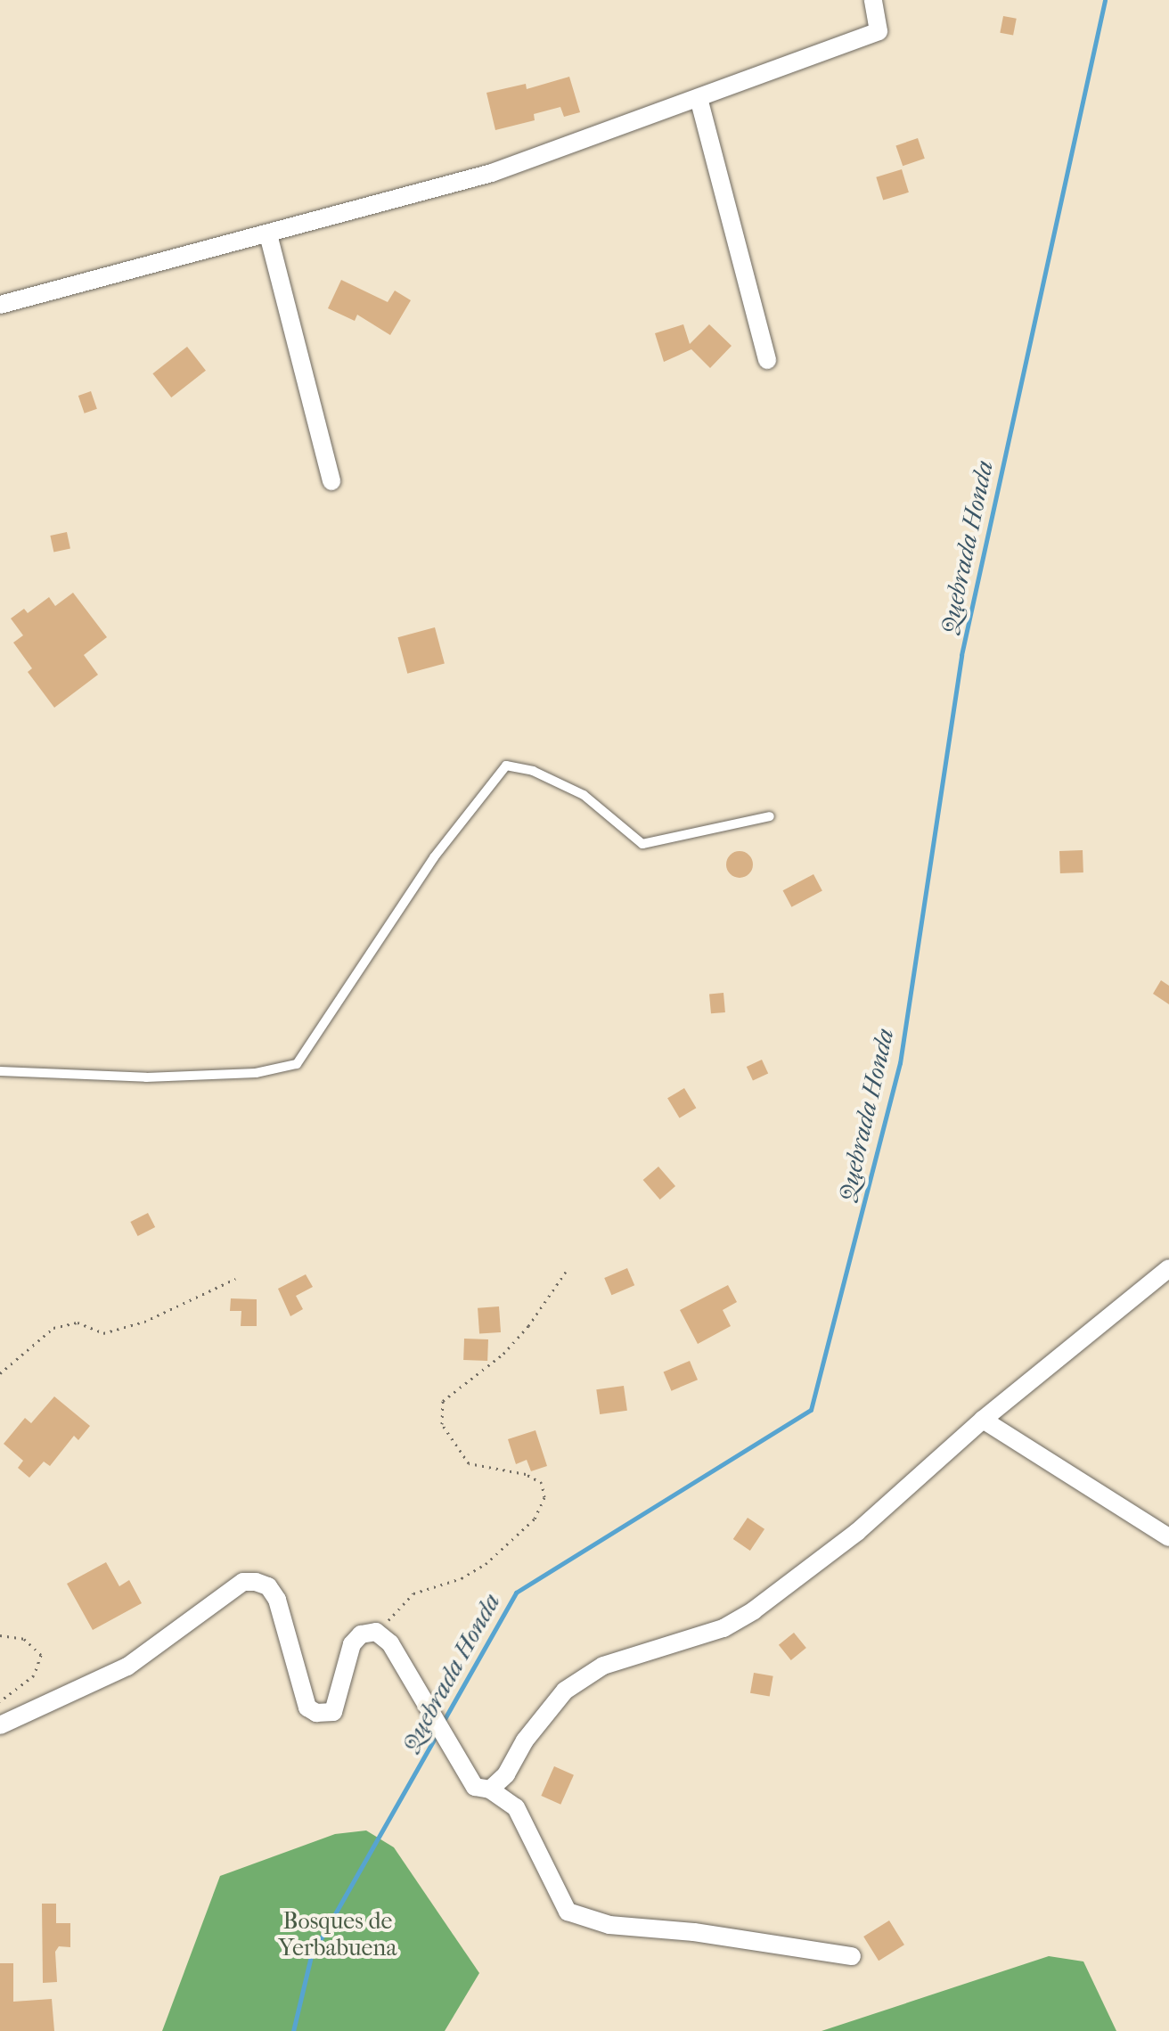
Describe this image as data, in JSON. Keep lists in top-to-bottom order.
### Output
{
  "water": ["Quebrada Honda"],
  "parks": ["Bosques de Yerbabuena"]
}
